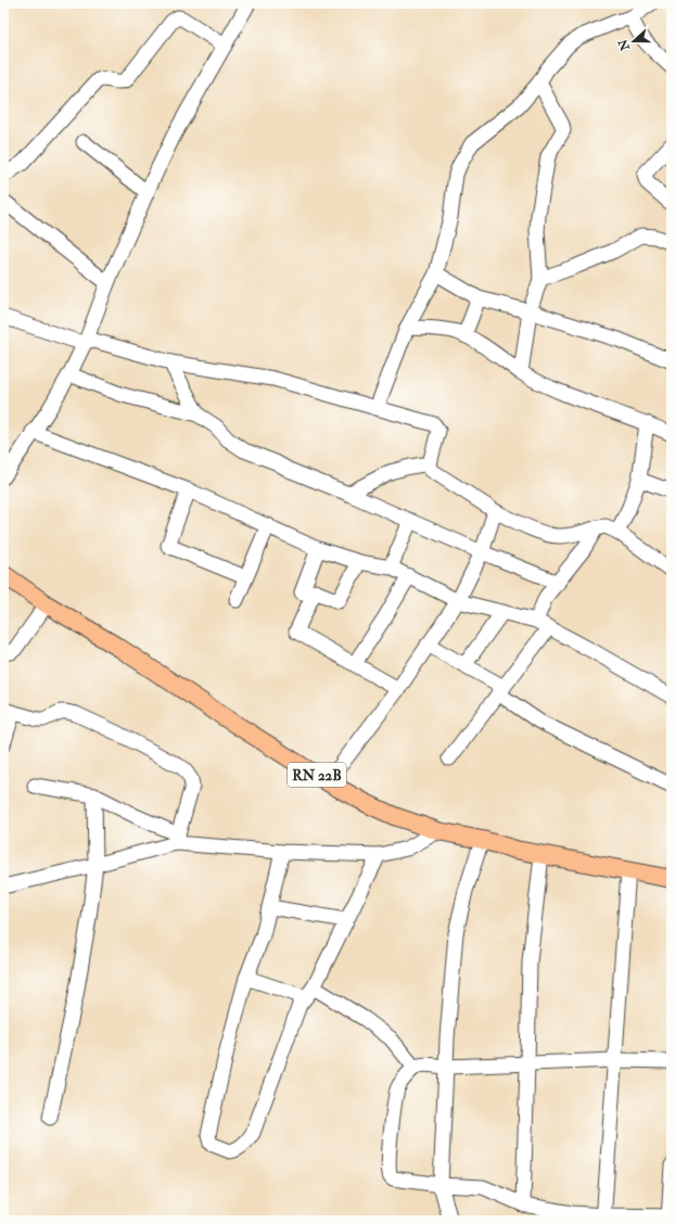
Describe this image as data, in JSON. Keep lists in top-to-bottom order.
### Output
{
  "streets": {
    "main road": ["RN 22B"]
  },
  "north": "left"
}
